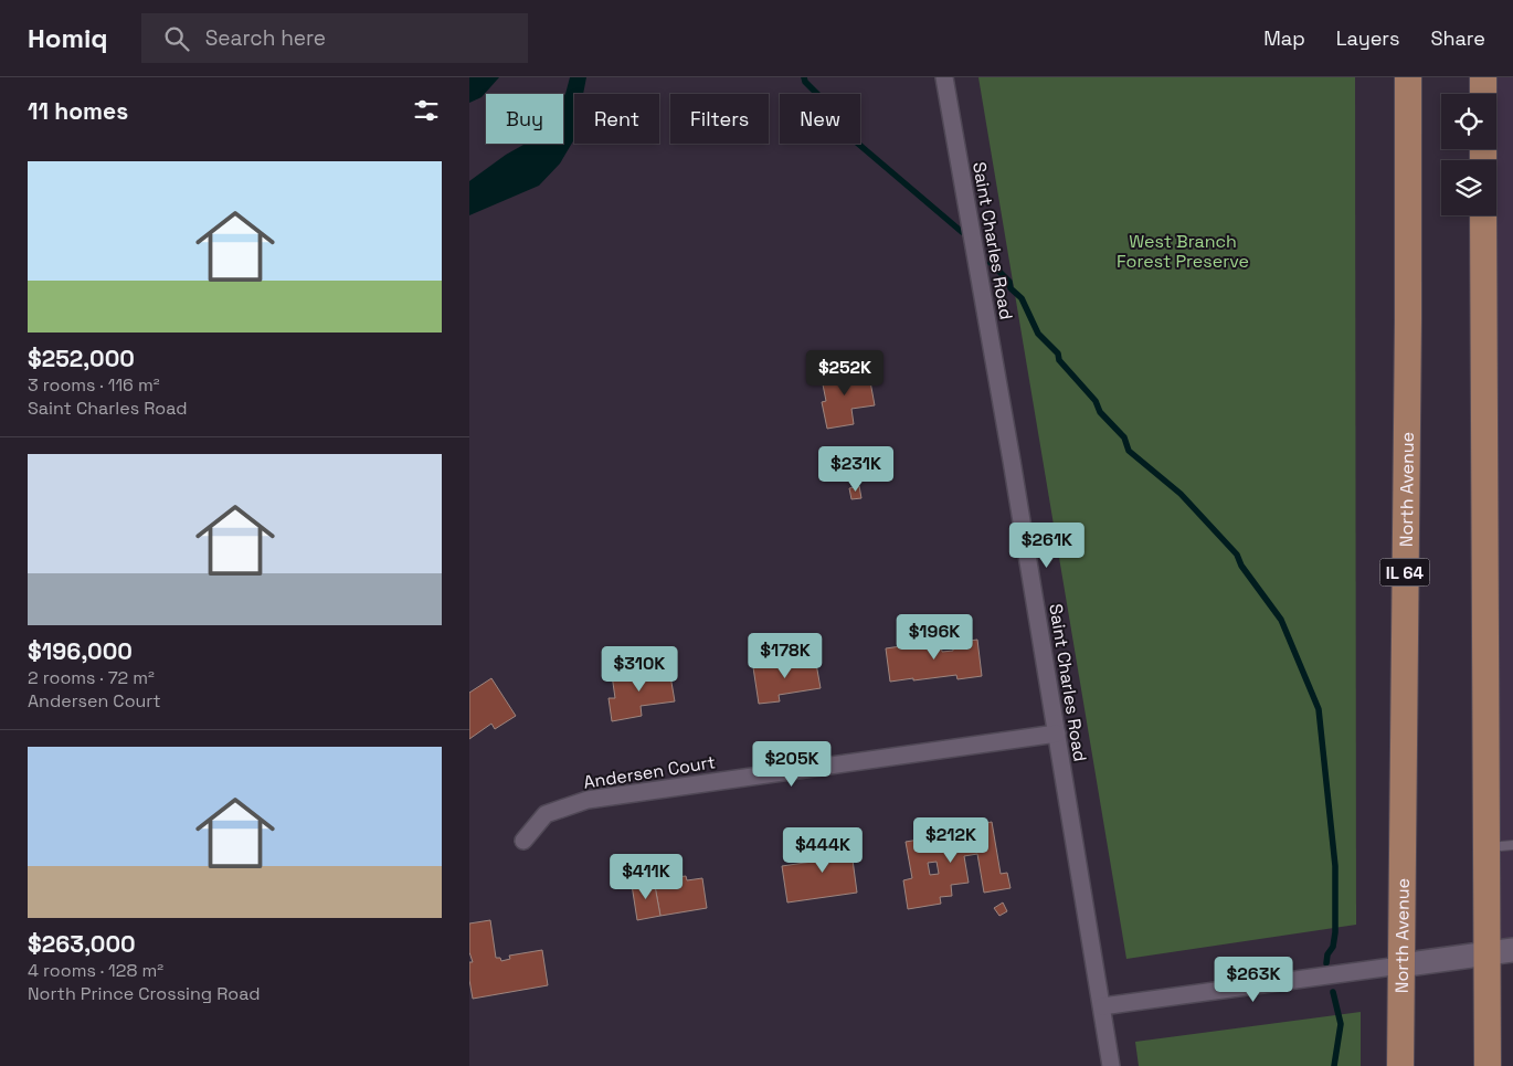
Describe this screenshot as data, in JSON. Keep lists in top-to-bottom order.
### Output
{
  "streets": {
    "main road": ["North Avenue", "IL 64"],
    "street": ["Saint Charles Road", "Andersen Court"]
  },
  "crossings": [
    ["Saint Charles Road", "Andersen Court"]
  ],
  "parks": ["West Branch Forest Preserve"],
  "page": {
    "header": "Homiq",
    "search": "Search here",
    "nav": ["Map", "Layers", "Share"],
    "heading": "11 homes",
    "chip": [
      "Buy",
      "Rent",
      "Filters",
      "New"
    ],
    "list": [
      {
        "name": "$252,000",
        "note": "3 rooms · 116 m² · Saint Charles Road"
      },
      {
        "name": "$196,000",
        "note": "2 rooms · 72 m² · Andersen Court"
      },
      {
        "name": "$263,000",
        "note": "4 rooms · 128 m² · North Prince Crossing Road"
      }
    ],
    "price": [
      "$252K",
      "$231K",
      "$261K",
      "$196K",
      "$178K",
      "$310K",
      "$205K",
      "$212K",
      "$444K",
      "$411K",
      "$263K"
    ]
  }
}
